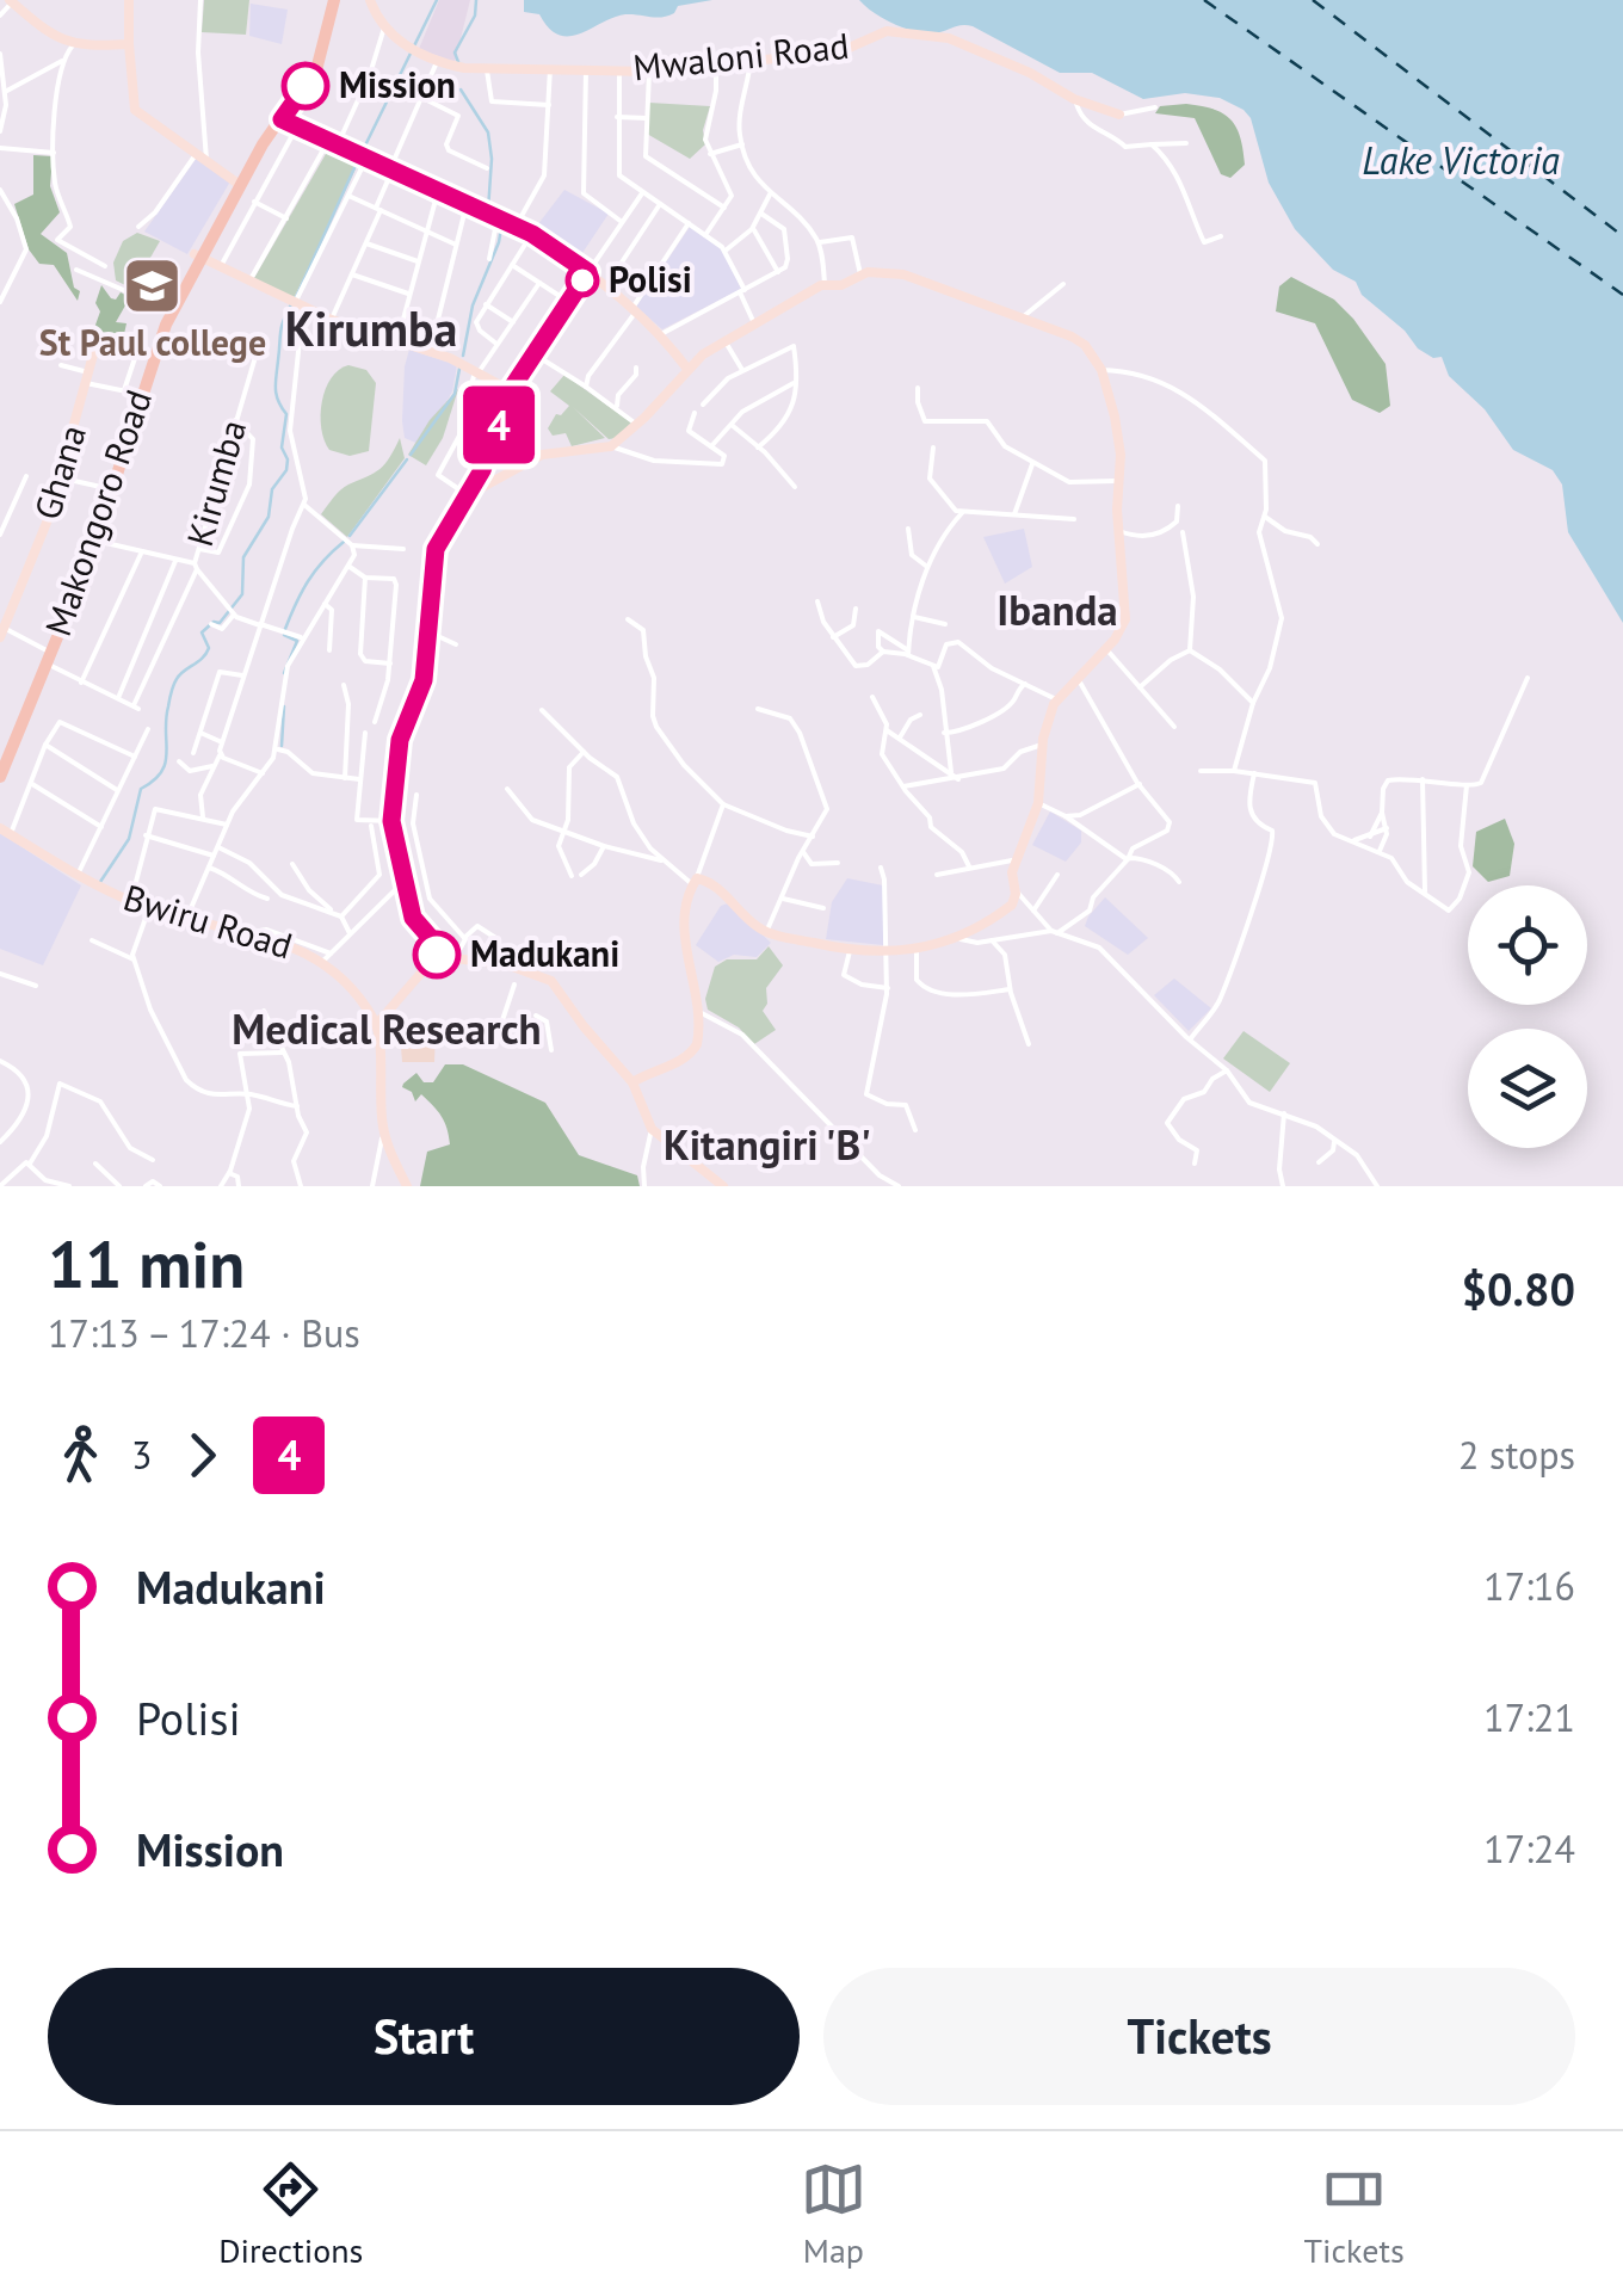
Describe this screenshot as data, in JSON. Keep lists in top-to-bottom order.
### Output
{
  "streets": {
    "main road": ["Makongoro Road"],
    "street": [
      "Mwaloni Road",
      "Ghana",
      "Kirumba",
      "Bwiru Road"
    ]
  },
  "crossings": [
    ["Ghana", "Makongoro Road"],
    ["Kirumba", "Makongoro Road"]
  ],
  "districts": [
    "Kirumba",
    "Ibanda",
    "Medical Research",
    "Kitangiri 'B'"
  ],
  "water": ["Lake Victoria"],
  "places": {
    "other": ["Mission", "Polisi", "Madukani"],
    "school or university": ["St Paul college"]
  },
  "lines": ["bus line 4"],
  "page": {
    "on_map": "4",
    "heading": ["11 min", "17:13 – 17:24 · Bus", "$0.80"],
    "legs": ["3", "4", "2 stops"],
    "list": [
      {
        "name": "Madukani",
        "value": "17:16"
      },
      {
        "name": "Polisi",
        "value": "17:21"
      },
      {
        "name": "Mission",
        "value": "17:24"
      }
    ],
    "buttons": ["Start", "Tickets"],
    "tabs": ["Directions", "Map", "Tickets"]
  }
}
